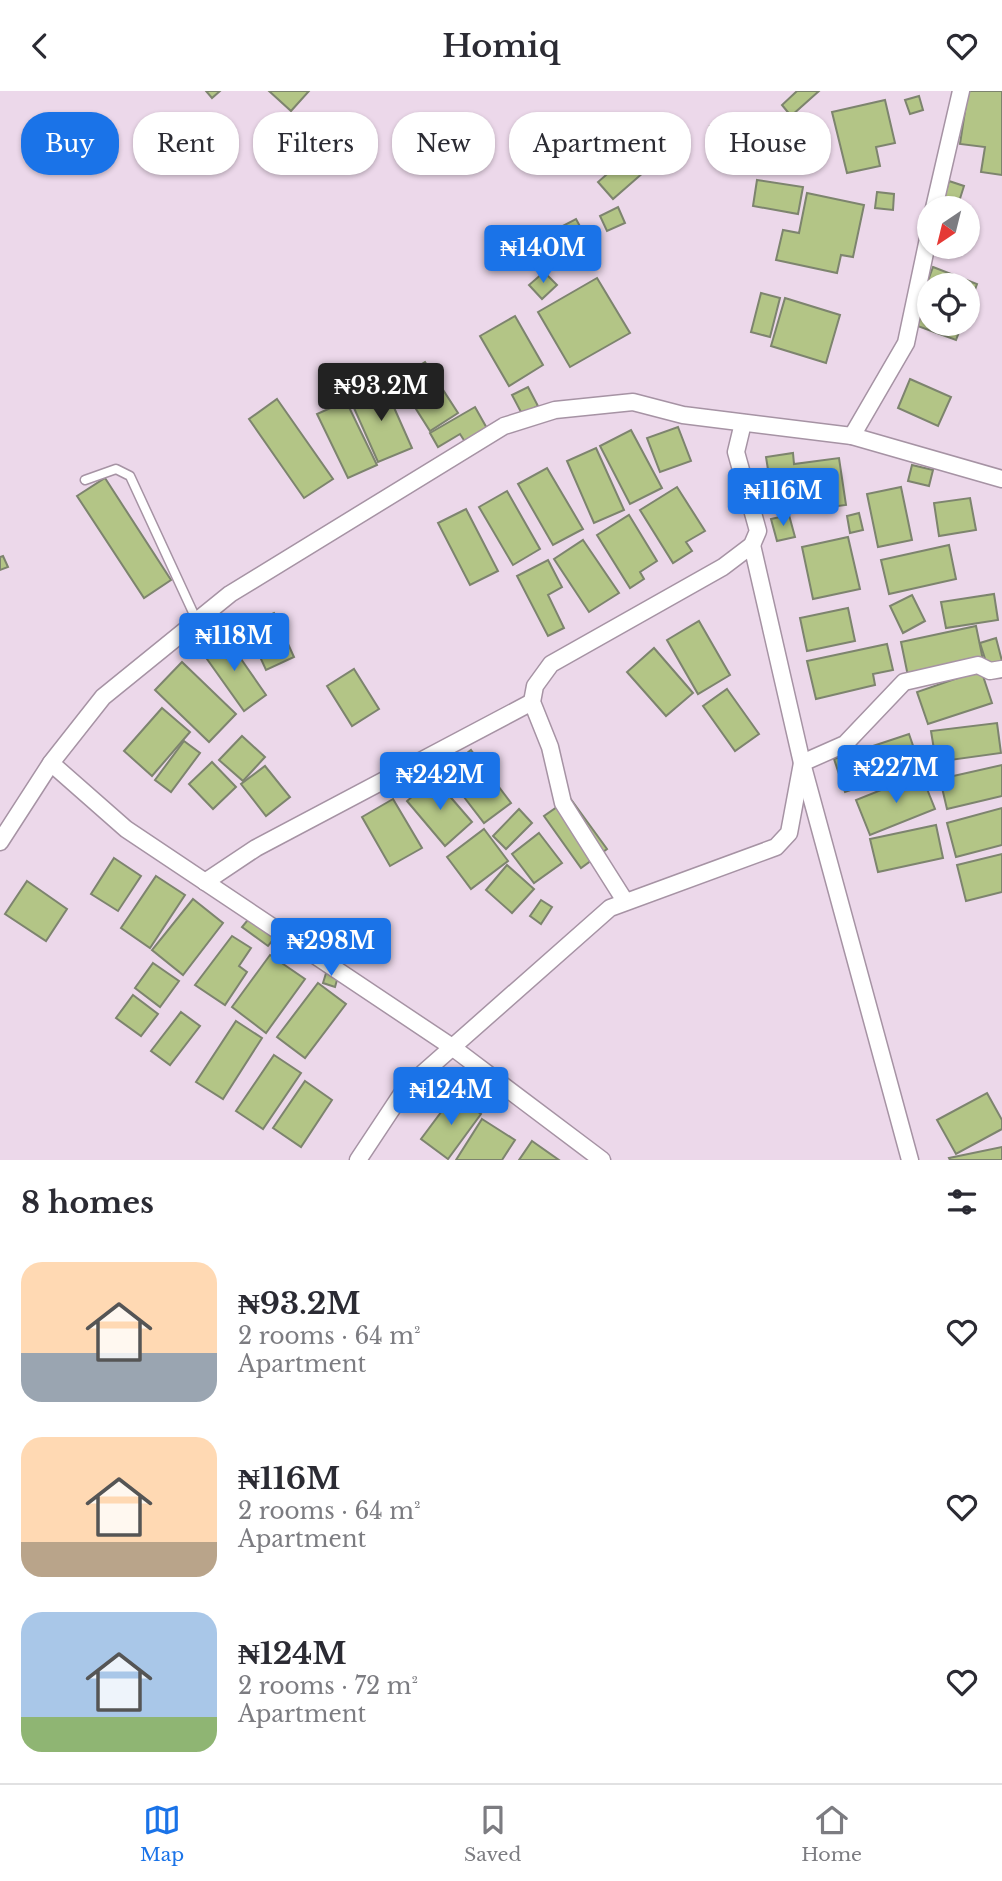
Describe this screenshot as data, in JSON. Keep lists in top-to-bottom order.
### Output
{
  "north": "bottom left",
  "page": {
    "header": "Homiq",
    "chip": [
      "Buy",
      "Rent",
      "Filters",
      "New",
      "Apartment",
      "House"
    ],
    "price": [
      "₦140M",
      "₦93.2M",
      "₦116M",
      "₦118M",
      "₦227M",
      "₦242M",
      "₦298M",
      "₦124M"
    ],
    "heading": "8 homes",
    "list": [
      {
        "name": "₦93.2M",
        "note": "2 rooms · 64 m² · Apartment"
      },
      {
        "name": "₦116M",
        "note": "2 rooms · 64 m² · Apartment"
      },
      {
        "name": "₦124M",
        "note": "2 rooms · 72 m² · Apartment"
      }
    ],
    "tabs": ["Map", "Saved", "Home"]
  }
}
